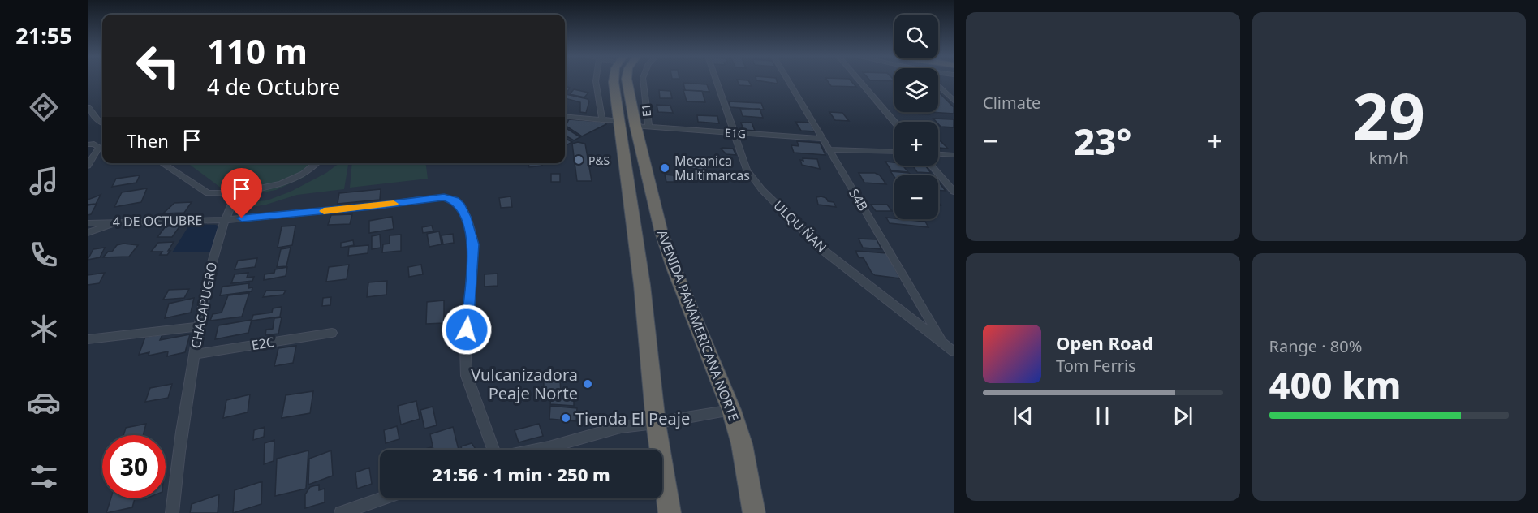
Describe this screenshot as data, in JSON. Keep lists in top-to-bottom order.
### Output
{
  "streets": {
    "highway": ["AVENIDA PANAMERICANA NORTE"],
    "street": [
      "E1",
      "E1G",
      "S4B",
      "4 DE OCTUBRE",
      "ULQU ÑAN",
      "CHACAPUGRO",
      "E2C"
    ]
  },
  "crossings": [
    ["E1", "E1G"],
    ["E1", "AVENIDA PANAMERICANA NORTE"],
    ["E1G", "S4B"],
    ["E1G", "ULQU ÑAN"],
    ["E1G", "AVENIDA PANAMERICANA NORTE"],
    ["S4B", "ULQU ÑAN"],
    ["4 DE OCTUBRE", "CHACAPUGRO"],
    ["CHACAPUGRO", "E2C"]
  ],
  "places": [
    "P&S",
    "Mecanica Multimarcas",
    "Vulcanizadora Peaje Norte",
    "Tienda El Peaje"
  ],
  "page": {
    "tabs": "21:55",
    "tile": [
      "Climate",
      ["29", "km/h"],
      ["Range · 80%", "400 km"]
    ],
    "map_buttons": ["+", "−"],
    "turn": ["110 m", "4 de Octubre"],
    "then": "Then",
    "heat": ["−", "23°", "+"],
    "song": ["Open Road", "Tom Ferris"],
    "limit": "30",
    "trip": "21:56 · 1 min · 250 m"
  }
}
